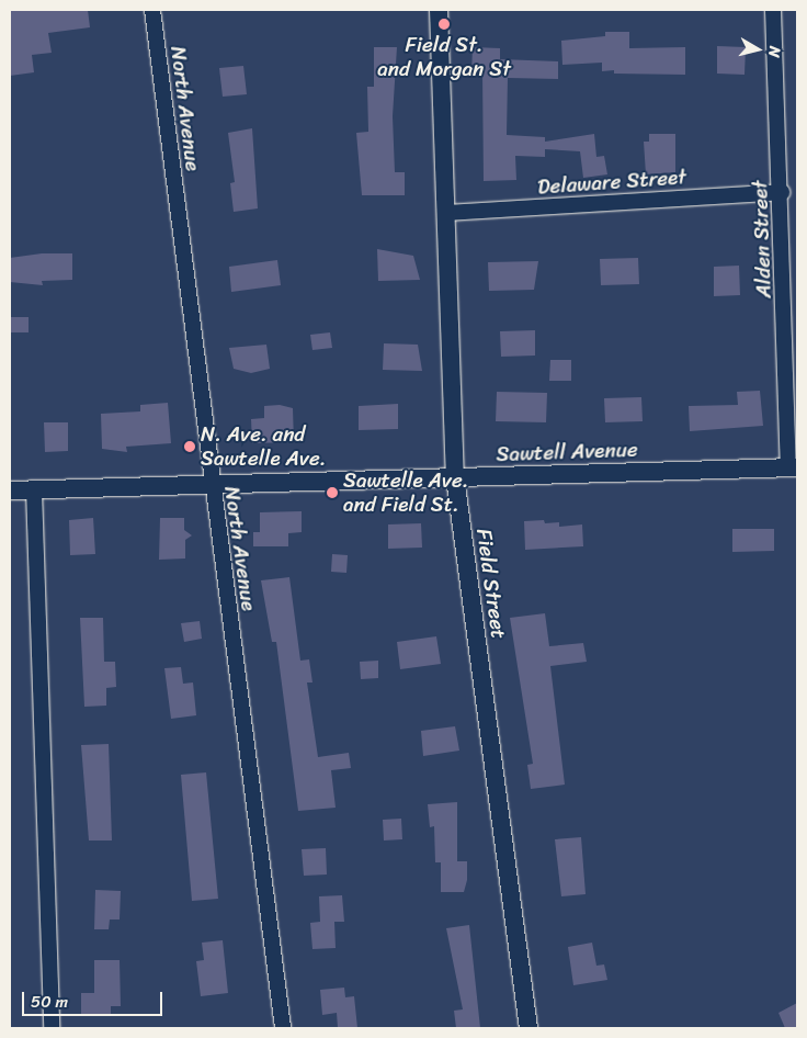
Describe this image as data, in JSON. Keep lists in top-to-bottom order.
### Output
{
  "streets": {
    "street": [
      "North Avenue",
      "Delaware Street",
      "Alden Street",
      "Sawtell Avenue",
      "Field Street"
    ]
  },
  "crossings": [
    ["North Avenue", "Sawtell Avenue"],
    ["Delaware Street", "Alden Street"],
    ["Delaware Street", "Field Street"],
    ["Alden Street", "Sawtell Avenue"],
    ["Sawtell Avenue", "Field Street"]
  ],
  "places": ["Field St. and Morgan St", "N. Ave. and Sawtelle Ave.", "Sawtelle Ave. and Field St."],
  "scale_bar": "50 m",
  "north": "right"
}
